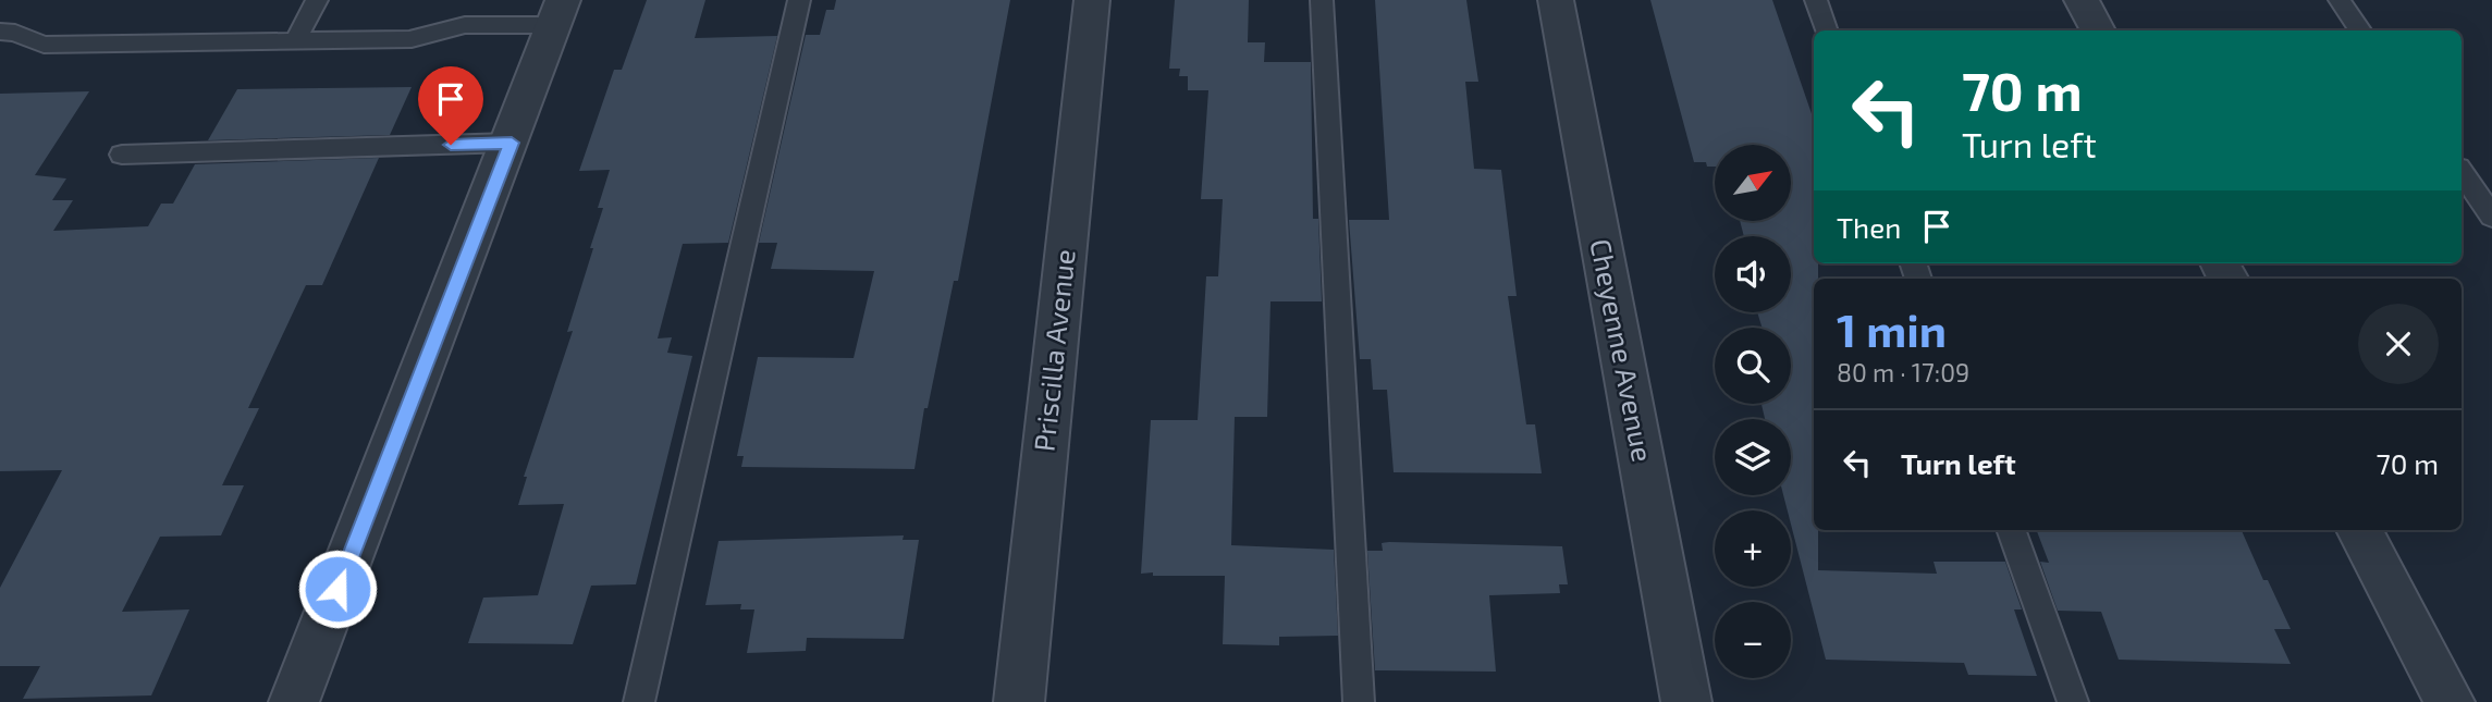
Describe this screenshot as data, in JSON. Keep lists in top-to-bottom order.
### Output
{
  "streets": {
    "street": ["Priscilla Avenue", "Cheyenne Avenue"]
  },
  "north": "top right",
  "page": {
    "turn": ["70 m", "Turn left"],
    "map_buttons": ["+", "−"],
    "then": "Then",
    "heading": ["1 min", "80 m · 17:09"],
    "list": [
      {
        "name": "Turn left",
        "value": "70 m"
      }
    ]
  }
}
